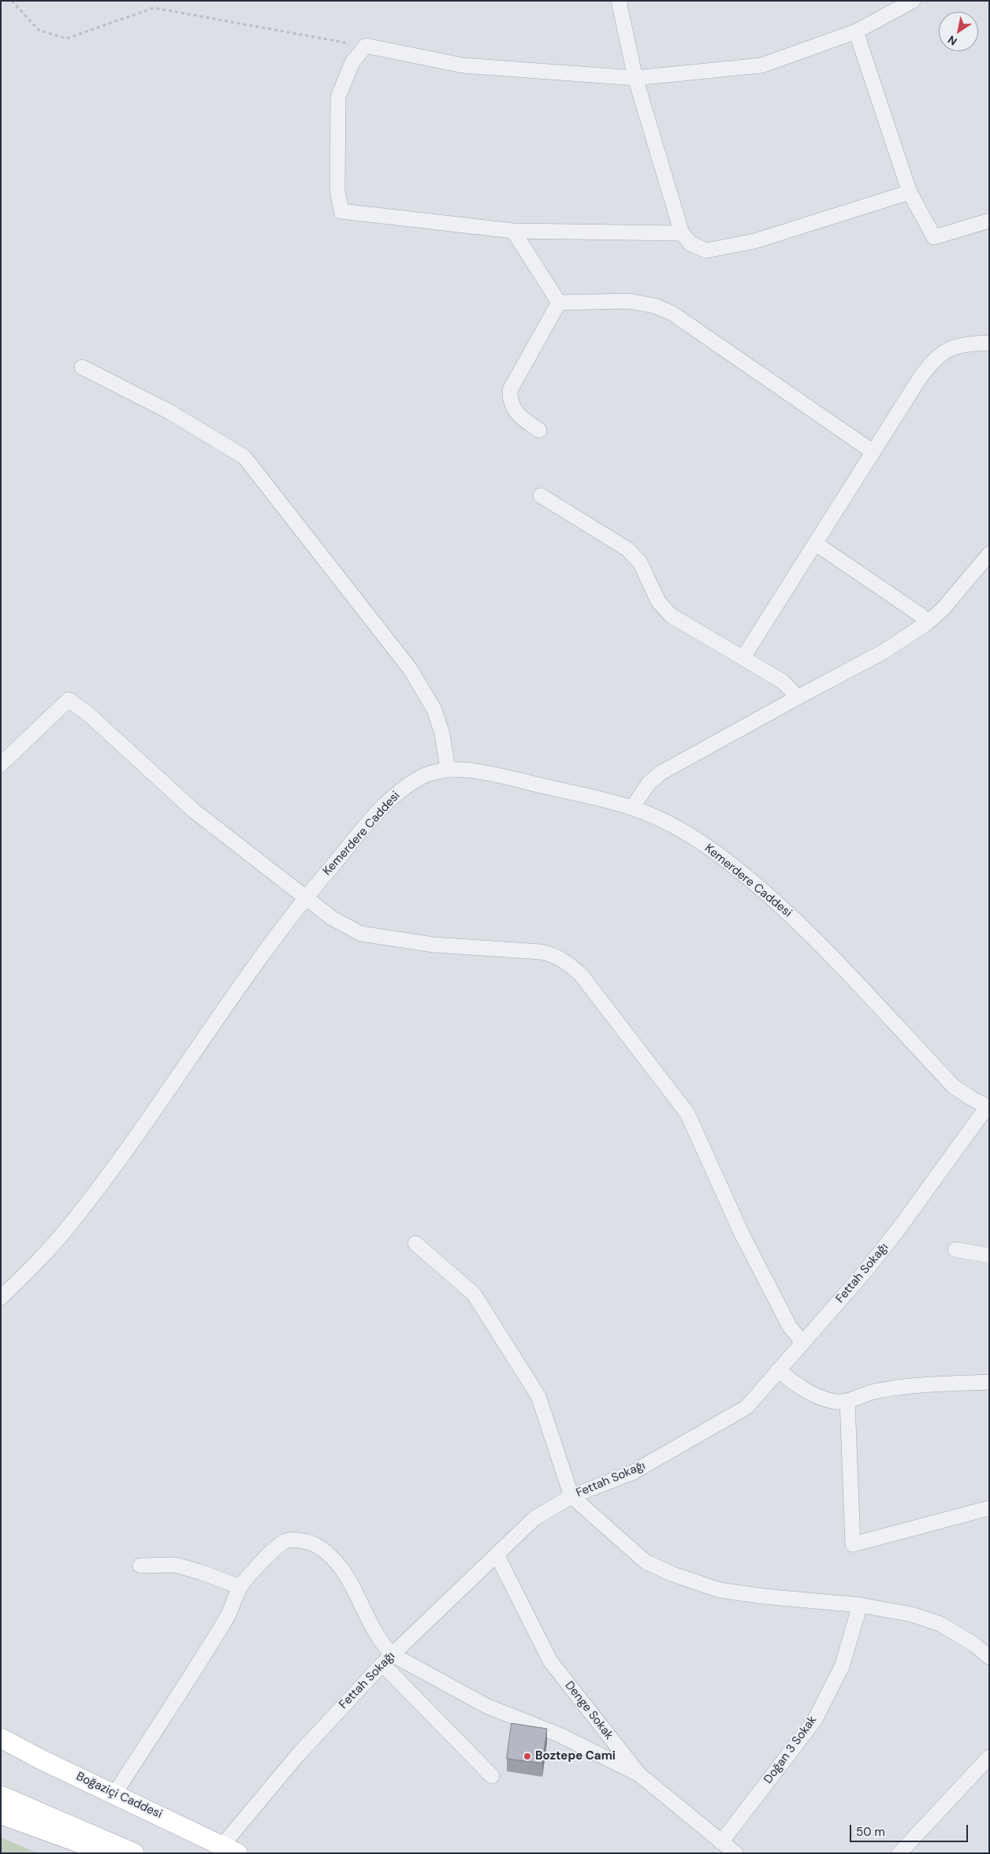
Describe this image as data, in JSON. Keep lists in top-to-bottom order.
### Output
{
  "streets": {
    "main road": ["Boğaziçi Caddesi"],
    "street": [
      "Kemerdere Caddesi",
      "Fettah Sokağı",
      "Denge Sokak",
      "Doğan 3 Sokak"
    ]
  },
  "crossings": [
    ["Kemerdere Caddesi", "Fettah Sokağı"],
    ["Fettah Sokağı", "Denge Sokak"],
    ["Fettah Sokağı", "Boğaziçi Caddesi"],
    ["Denge Sokak", "Doğan 3 Sokak"]
  ],
  "places": ["Boztepe Cami"],
  "scale_bar": "50 m",
  "north": "bottom left"
}
